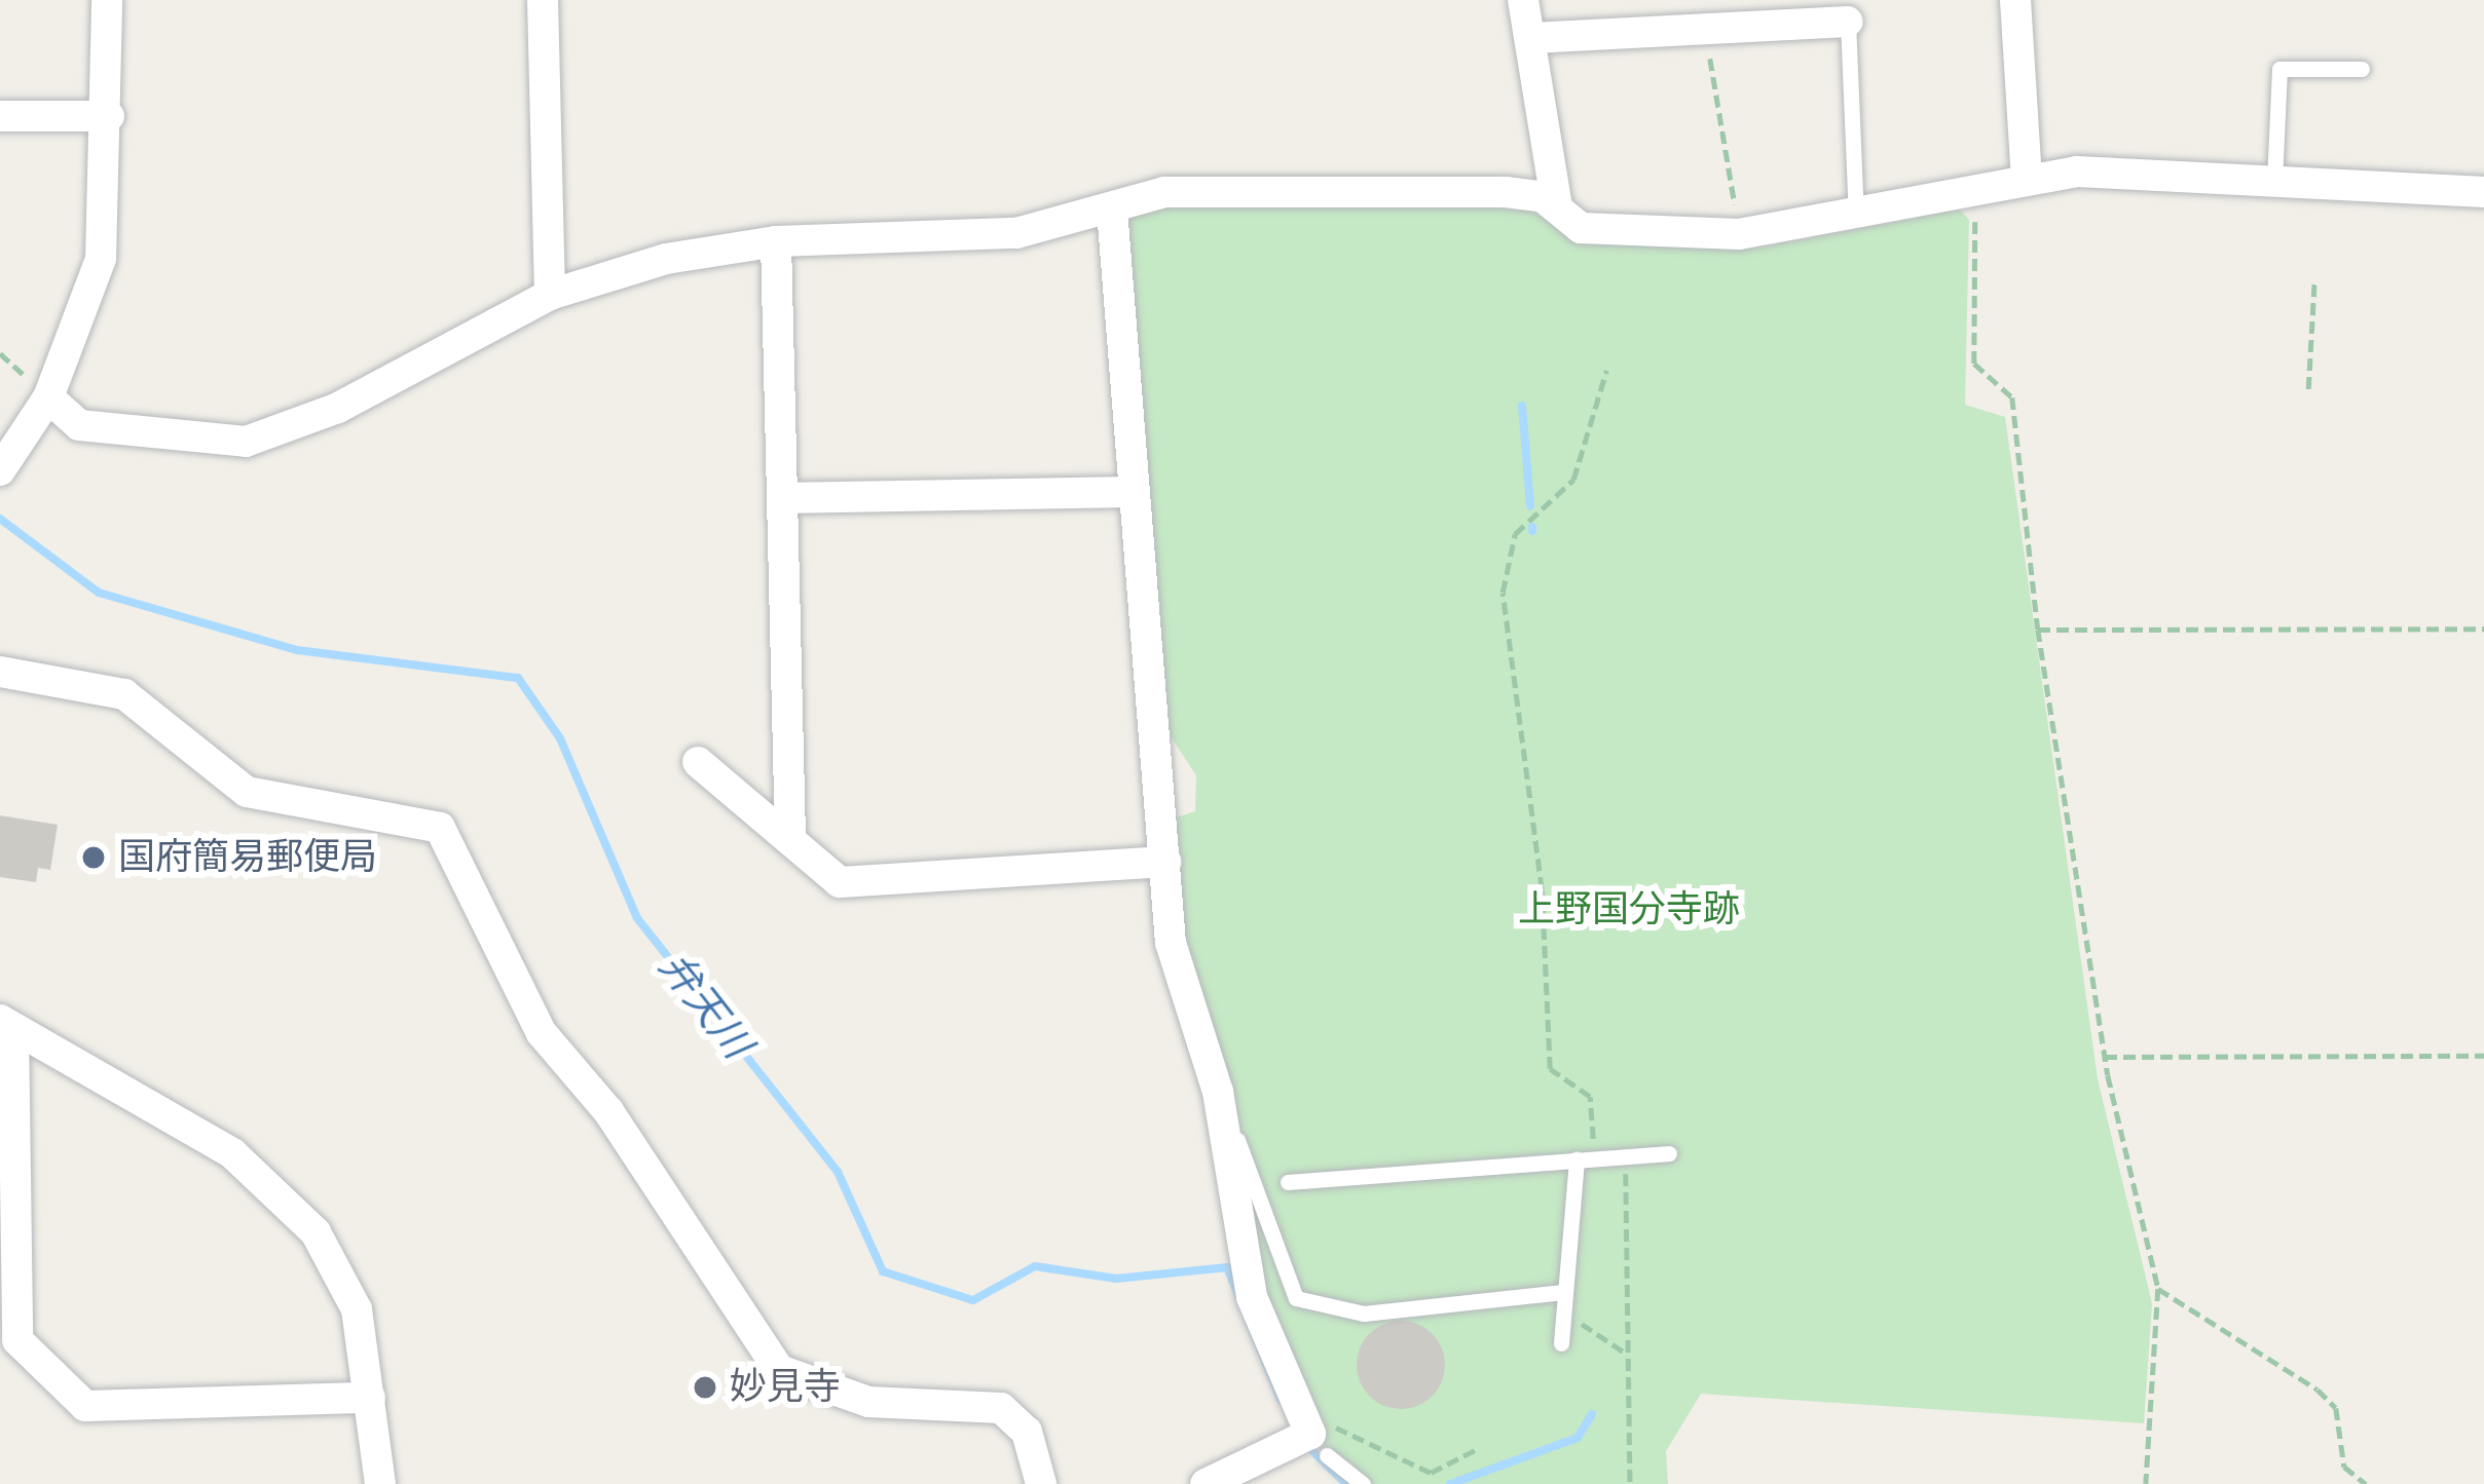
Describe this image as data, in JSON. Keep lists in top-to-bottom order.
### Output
{
  "water": ["弁天川"],
  "parks": ["上野国分寺跡"],
  "places": ["国府簡易郵便局", "妙見寺"]
}
